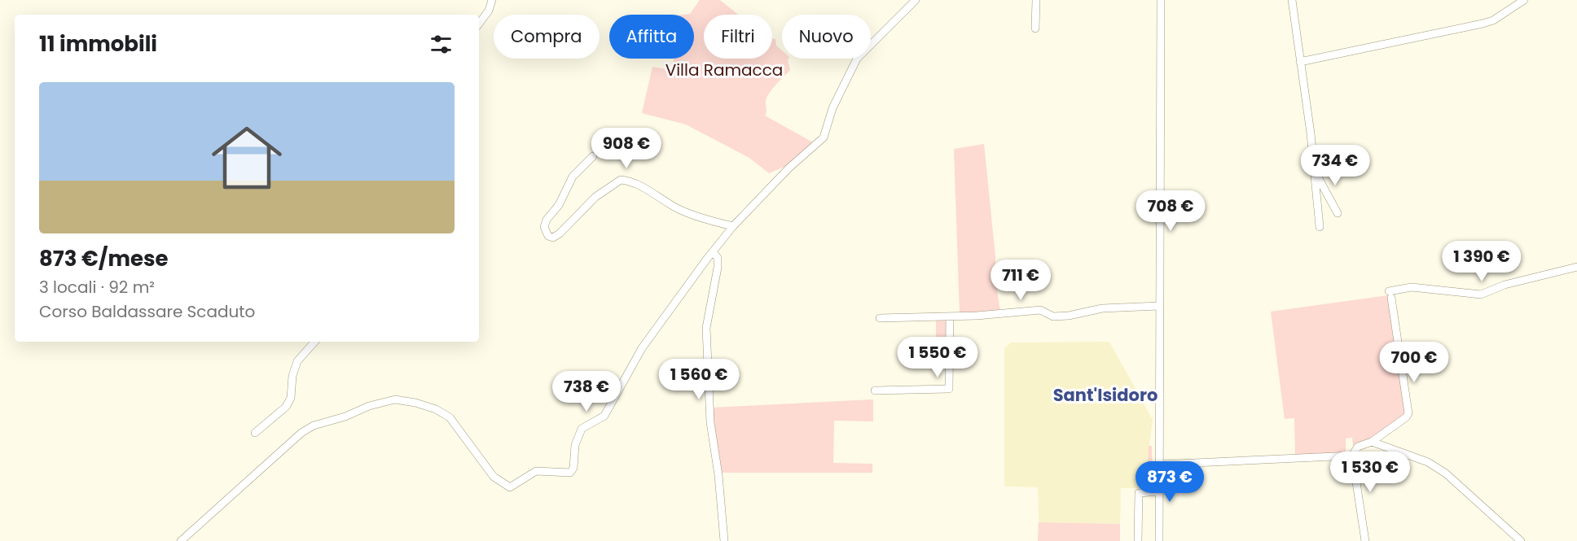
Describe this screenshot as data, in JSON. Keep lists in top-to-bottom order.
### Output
{
  "districts": ["Sant'Isidoro"],
  "parks": ["Villa Ramacca"],
  "page": {
    "chip": [
      "Compra",
      "Affitta",
      "Filtri",
      "Nuovo"
    ],
    "heading": "11 immobili",
    "list": [
      {
        "name": "873 €/mese",
        "note": "3 locali · 92 m² · Corso Baldassare Scaduto"
      }
    ],
    "price": [
      "908 €",
      "734 €",
      "708 €",
      "1 390 €",
      "711 €",
      "1 550 €",
      "700 €",
      "1 560 €",
      "738 €",
      "1 530 €",
      "873 €"
    ]
  }
}
